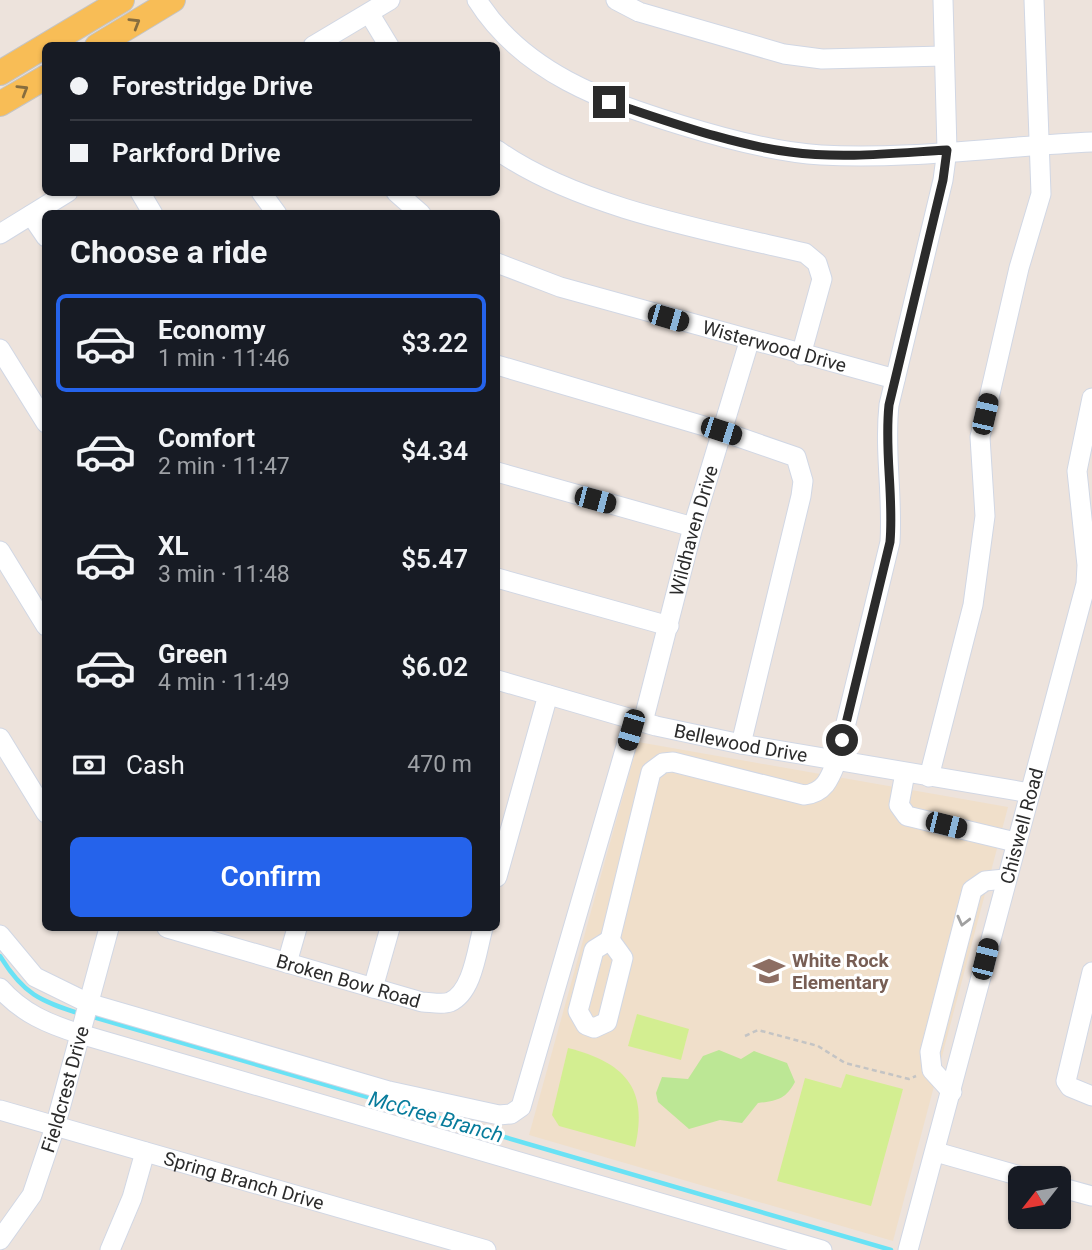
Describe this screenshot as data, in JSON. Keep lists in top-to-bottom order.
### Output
{
  "streets": {
    "street": [
      "Wisterwood Drive",
      "Wildhaven Drive",
      "Bellewood Drive",
      "Chiswell Road",
      "Broken Bow Road",
      "Fieldcrest Drive",
      "Spring Branch Drive"
    ]
  },
  "crossings": [
    ["Wisterwood Drive", "Wildhaven Drive"],
    ["Wildhaven Drive", "Bellewood Drive"],
    ["Wildhaven Drive", "Fieldcrest Drive"],
    ["Bellewood Drive", "Chiswell Road"],
    ["Fieldcrest Drive", "Spring Branch Drive"]
  ],
  "water": ["McCree Branch"],
  "places": {
    "school or university": ["White Rock Elementary"]
  },
  "north": "bottom left",
  "page": {
    "banner": ["Forestridge Drive", "Parkford Drive"],
    "heading": "Choose a ride",
    "list": [
      {
        "name": "Economy",
        "note": "1 min · 11:46",
        "value": "$3.22"
      },
      {
        "name": "Comfort",
        "note": "2 min · 11:47",
        "value": "$4.34"
      },
      {
        "name": "XL",
        "note": "3 min · 11:48",
        "value": "$5.47"
      },
      {
        "name": "Green",
        "note": "4 min · 11:49",
        "value": "$6.02"
      }
    ],
    "pay": ["Cash", "470 m"],
    "buttons": "Confirm"
  }
}
